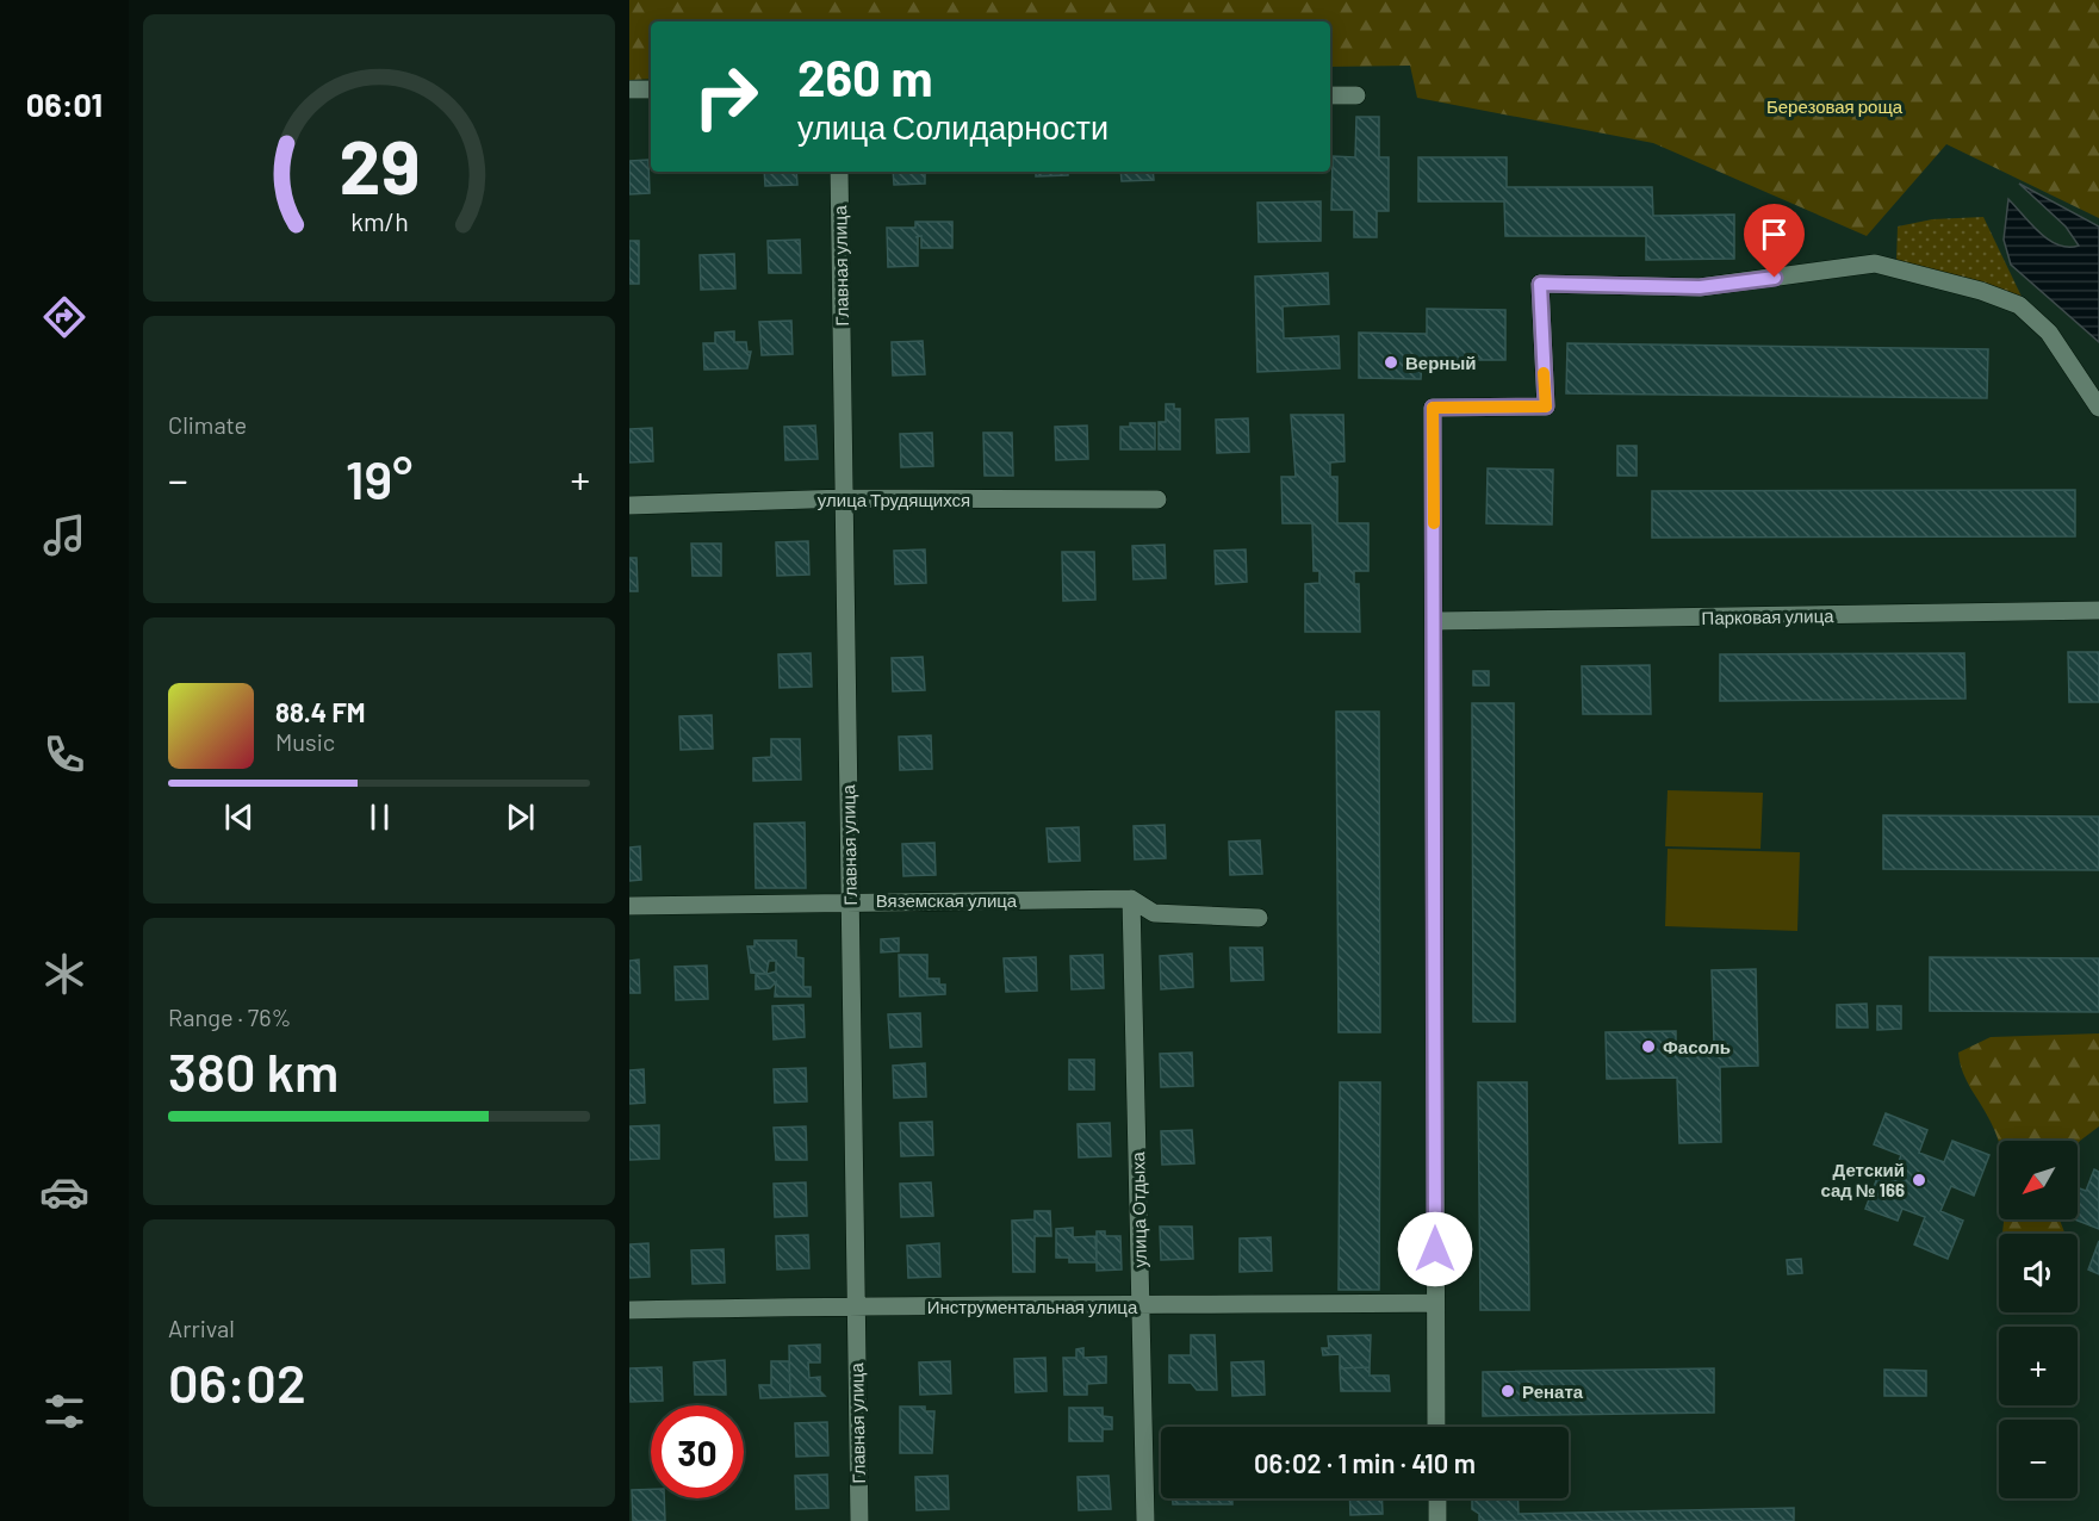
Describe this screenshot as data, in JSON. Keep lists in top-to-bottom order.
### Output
{
  "streets": {
    "street": [
      "Главная улица",
      "улица Трудящихся",
      "Парковая улица",
      "Вяземская улица",
      "улица Отдыха",
      "Инструментальная улица"
    ]
  },
  "crossings": [
    ["Главная улица", "улица Трудящихся"],
    ["Главная улица", "Вяземская улица"],
    ["Главная улица", "Инструментальная улица"],
    ["Вяземская улица", "улица Отдыха"],
    ["улица Отдыха", "Инструментальная улица"]
  ],
  "parks": ["Березовая роща"],
  "places": [
    "Верный",
    "Фасоль",
    "Детский сад № 166",
    "Рената"
  ],
  "north": "bottom left",
  "page": {
    "tabs": "06:01",
    "turn": ["260 m", "улица Солидарности"],
    "tile": [
      "Climate",
      ["Range · 76%", "380 km"],
      ["Arrival", "06:02"]
    ],
    "heat": ["−", "19°", "+"],
    "song": ["88.4 FM", "Music"],
    "map_buttons": ["+", "−"],
    "limit": "30",
    "trip": "06:02 · 1 min · 410 m",
    "gauge": ["29", "km/h"]
  }
}
